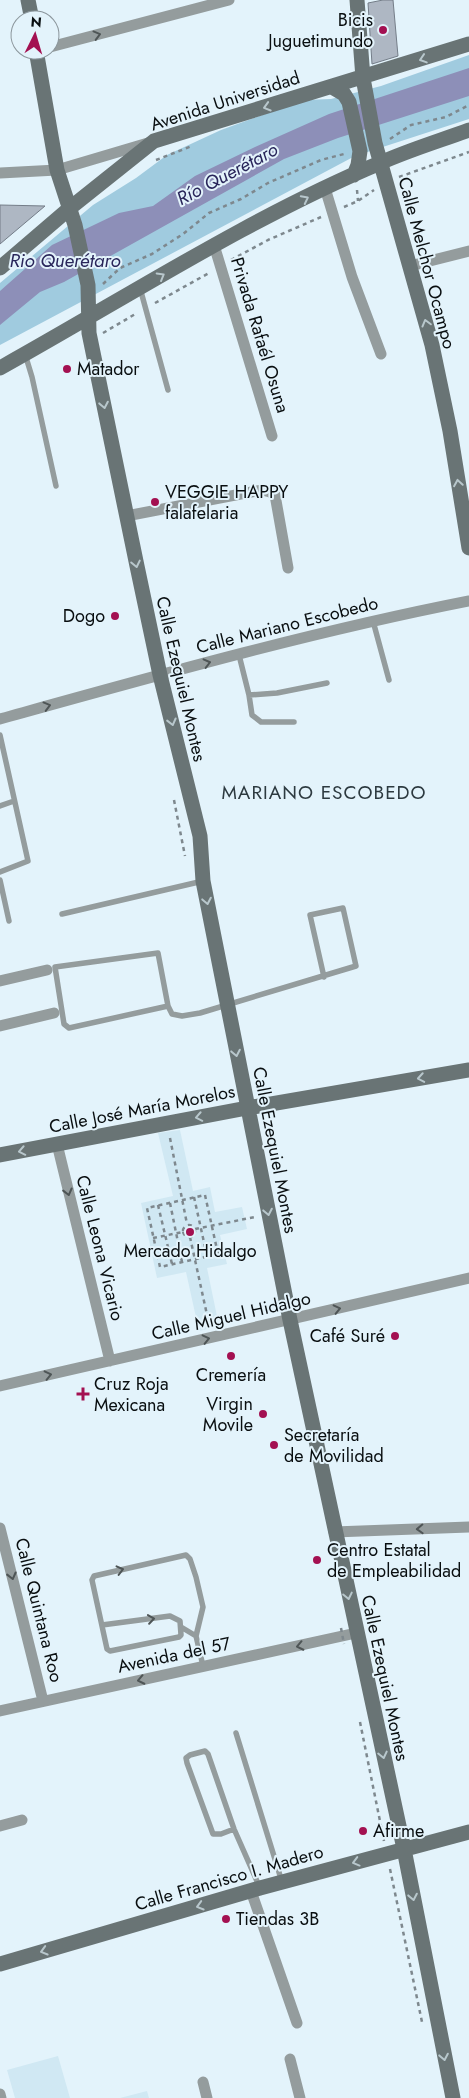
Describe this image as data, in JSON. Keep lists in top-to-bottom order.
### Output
{
  "streets": {
    "main road": [
      "Avenida Universidad",
      "Calle Melchor Ocampo",
      "Calle Ezequiel Montes",
      "Calle José María Morelos",
      "Calle Francisco I. Madero"
    ],
    "street": [
      "Privada Rafaél Osuna",
      "Calle Mariano Escobedo",
      "Calle Leona Vicario",
      "Calle Miguel Hidalgo",
      "Calle Quintana Roo",
      "Avenida del 57"
    ]
  },
  "crossings": [
    ["Avenida Universidad", "Calle Melchor Ocampo"],
    ["Avenida Universidad", "Calle Ezequiel Montes"],
    ["Calle Mariano Escobedo", "Calle Ezequiel Montes"],
    ["Calle Ezequiel Montes", "Calle José María Morelos"],
    ["Calle Ezequiel Montes", "Calle Miguel Hidalgo"],
    ["Calle Ezequiel Montes", "Avenida del 57"],
    ["Calle Ezequiel Montes", "Calle Francisco I. Madero"],
    ["Calle José María Morelos", "Calle Leona Vicario"],
    ["Calle Leona Vicario", "Calle Miguel Hidalgo"],
    ["Calle Quintana Roo", "Avenida del 57"]
  ],
  "one_way": [
    "Calle Melchor Ocampo",
    "Calle Mariano Escobedo",
    "Calle Ezequiel Montes",
    "Calle José María Morelos",
    "Calle Leona Vicario",
    "Calle Miguel Hidalgo",
    "Calle Quintana Roo",
    "Avenida del 57",
    "Calle Francisco I. Madero"
  ],
  "districts": ["MARIANO ESCOBEDO"],
  "water": ["Río Querétaro", "Rio Querétaro"],
  "places": {
    "other": [
      "Bicis Juguetimundo",
      "Matador",
      "VEGGIE HAPPY falafelaria",
      "Dogo",
      "Mercado Hidalgo",
      "Café Suré",
      "Cremería",
      "Virgin Movile",
      "Secretaría de Movilidad",
      "Centro Estatal de Empleabilidad",
      "Afirme",
      "Tiendas 3B"
    ],
    "health": ["Cruz Roja Mexicana"]
  },
  "north": "top"
}
